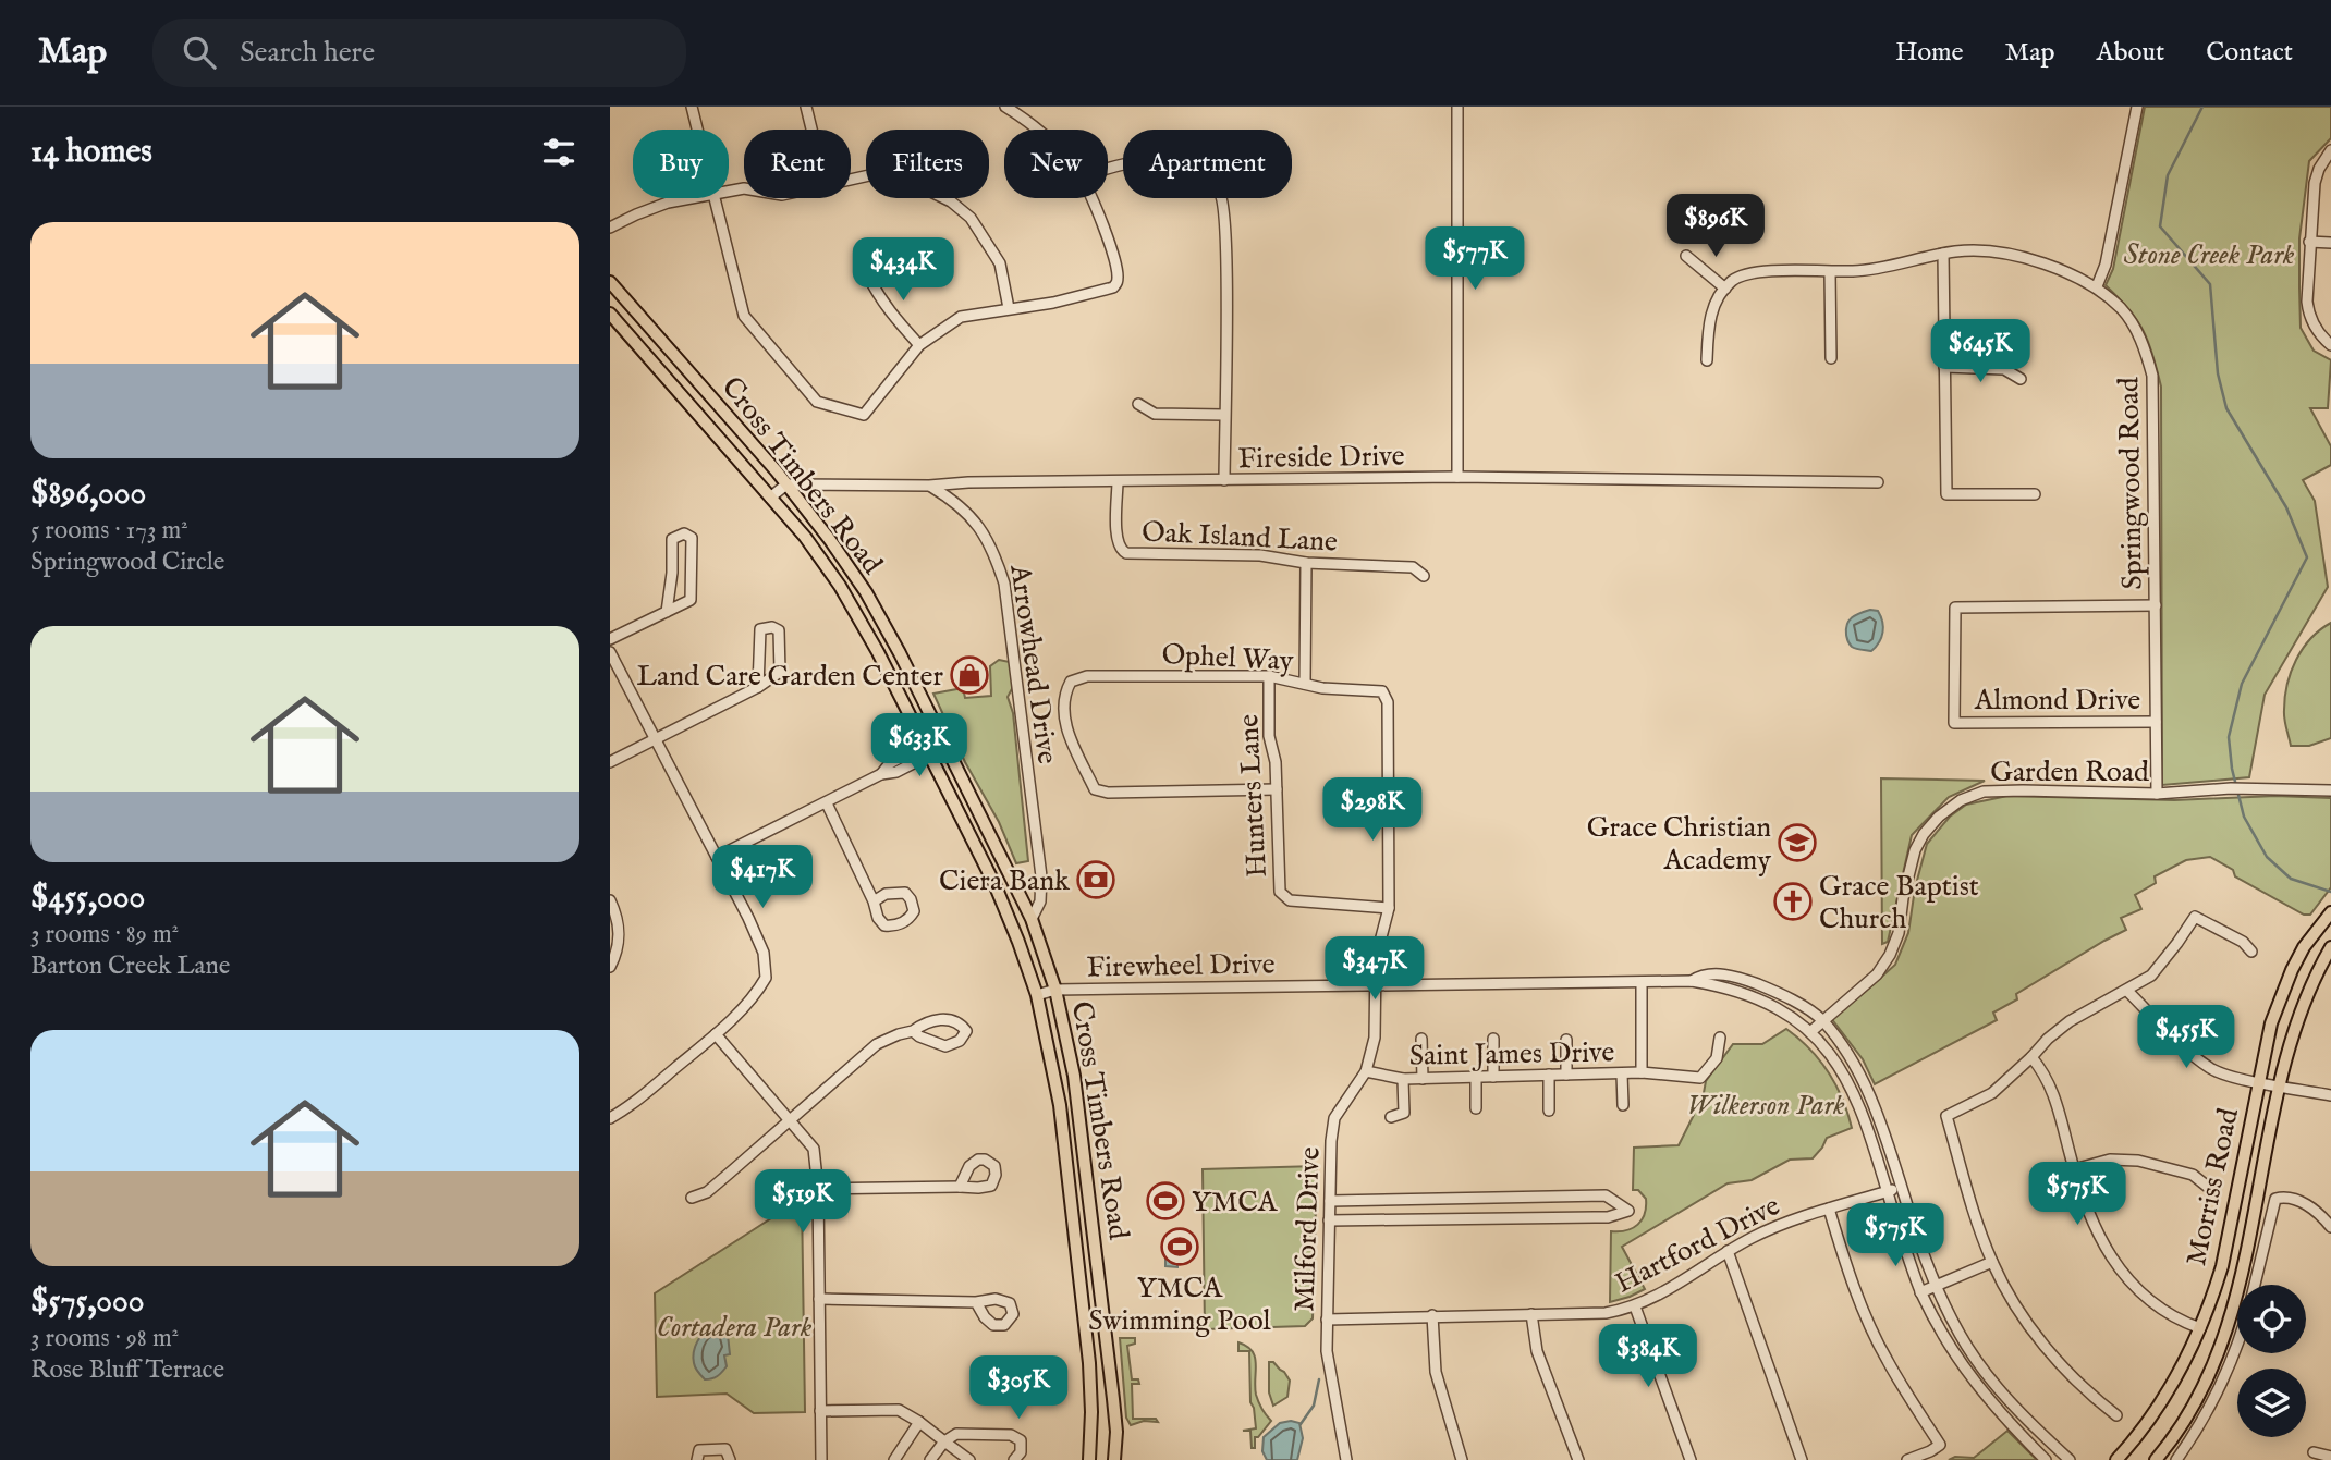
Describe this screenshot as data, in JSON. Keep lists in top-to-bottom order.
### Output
{
  "streets": {
    "main road": ["Cross Timbers Road", "Morriss Road"],
    "street": [
      "Fireside Drive",
      "Springwood Road",
      "Oak Island Lane",
      "Ophel Way",
      "Arrowhead Drive",
      "Almond Drive",
      "Garden Road",
      "Hunters Lane",
      "Firewheel Drive",
      "Saint James Drive",
      "Milford Drive",
      "Hartford Drive"
    ]
  },
  "crossings": [
    ["Fireside Drive", "Cross Timbers Road"],
    ["Fireside Drive", "Oak Island Lane"],
    ["Fireside Drive", "Arrowhead Drive"],
    ["Cross Timbers Road", "Arrowhead Drive"],
    ["Cross Timbers Road", "Firewheel Drive"],
    ["Springwood Road", "Almond Drive"],
    ["Springwood Road", "Garden Road"],
    ["Ophel Way", "Hunters Lane"],
    ["Ophel Way", "Milford Drive"],
    ["Garden Road", "Firewheel Drive"],
    ["Hunters Lane", "Milford Drive"],
    ["Firewheel Drive", "Milford Drive"],
    ["Firewheel Drive", "Hartford Drive"],
    ["Saint James Drive", "Milford Drive"],
    ["Milford Drive", "Hartford Drive"]
  ],
  "parks": ["Stone Creek Park", "Wilkerson Park", "Cortadera Park"],
  "places": {
    "shop": ["Land Care Garden Center"],
    "school or university": ["Grace Christian Academy"],
    "bank": ["Ciera Bank"],
    "church": ["Grace Baptist Church"],
    "sports": ["YMCA", "YMCA Swimming Pool"]
  },
  "page": {
    "header": "Map",
    "search": "Search here",
    "nav": [
      "Home",
      "Map",
      "About",
      "Contact"
    ],
    "heading": "14 homes",
    "chip": [
      "Buy",
      "Rent",
      "Filters",
      "New",
      "Apartment"
    ],
    "price": [
      "$896K",
      "$577K",
      "$434K",
      "$645K",
      "$633K",
      "$298K",
      "$417K",
      "$347K",
      "$455K",
      "$575K",
      "$519K",
      "$575K",
      "$384K",
      "$305K"
    ],
    "list": [
      {
        "name": "$896,000",
        "note": "5 rooms · 173 m² · Springwood Circle"
      },
      {
        "name": "$455,000",
        "note": "3 rooms · 89 m² · Barton Creek Lane"
      },
      {
        "name": "$575,000",
        "note": "3 rooms · 98 m² · Rose Bluff Terrace"
      }
    ]
  }
}
